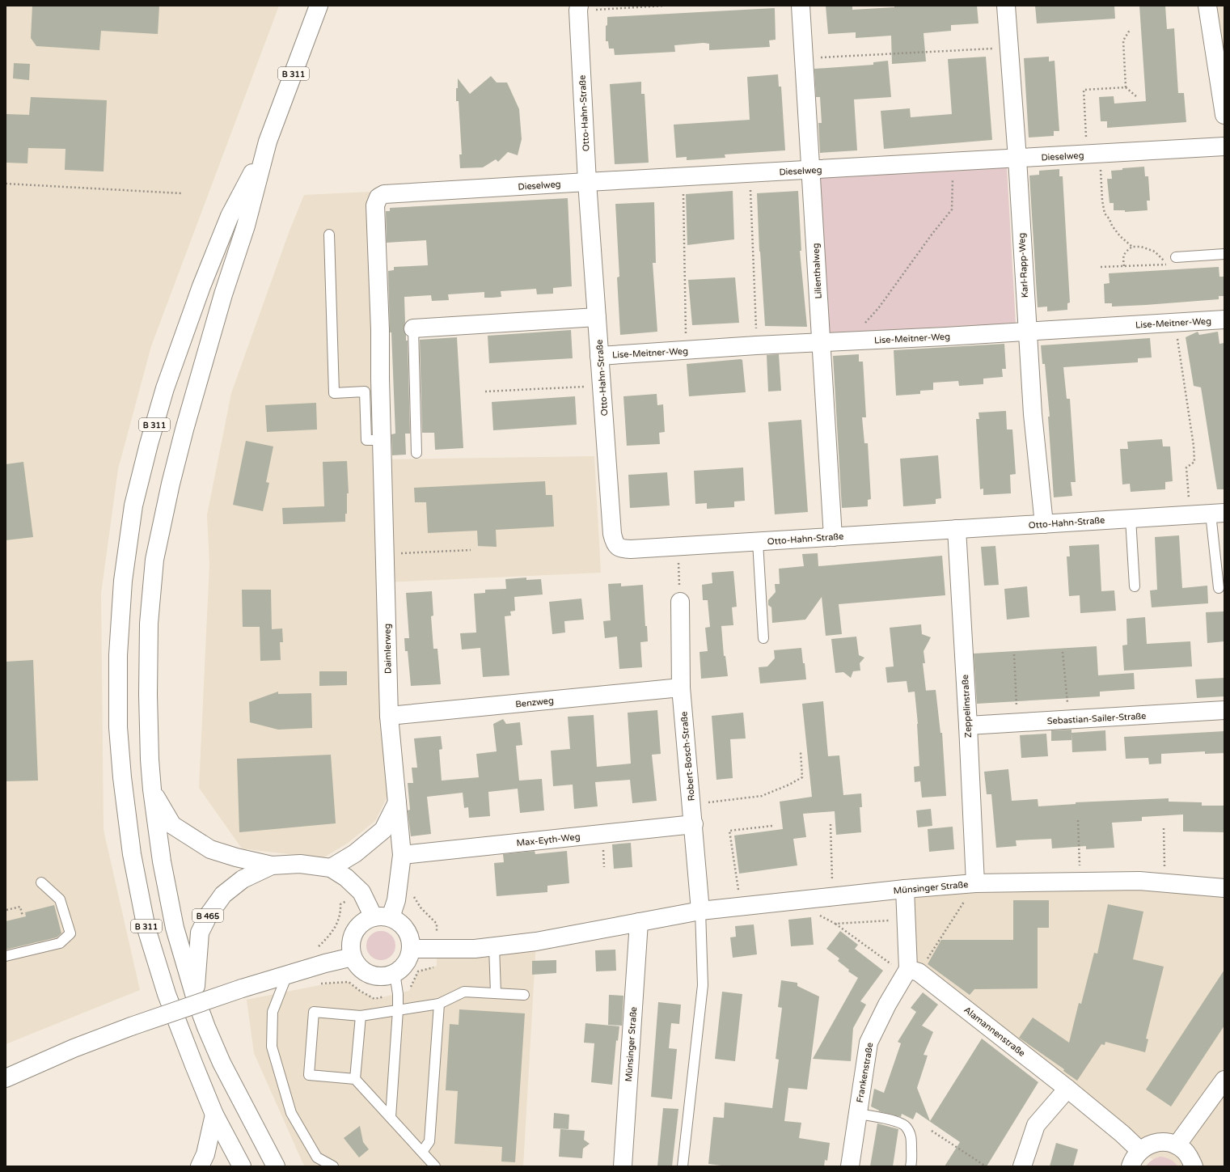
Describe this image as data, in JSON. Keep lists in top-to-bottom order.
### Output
{
  "streets": {
    "street": [
      "B 311",
      "Otto-Hahn-Straße",
      "Dieselweg",
      "Karl-Rapp-Weg",
      "Lilienthalweg",
      "Lise-Meitner-Weg",
      "Daimlerweg",
      "Benzweg",
      "Zeppelinstraße",
      "Sebastian-Sailer-Straße",
      "Robert-Bosch-Straße",
      "Max-Eyth-Weg",
      "Münsinger Straße",
      "B 465",
      "Alamannenstraße",
      "Frankenstraße"
    ]
  },
  "crossings": [
    ["B 311", "B 465"],
    ["Otto-Hahn-Straße", "Dieselweg"],
    ["Otto-Hahn-Straße", "Karl-Rapp-Weg"],
    ["Otto-Hahn-Straße", "Lilienthalweg"],
    ["Otto-Hahn-Straße", "Lise-Meitner-Weg"],
    ["Otto-Hahn-Straße", "Zeppelinstraße"],
    ["Dieselweg", "Karl-Rapp-Weg"],
    ["Dieselweg", "Lilienthalweg"],
    ["Dieselweg", "Daimlerweg"],
    ["Karl-Rapp-Weg", "Lise-Meitner-Weg"],
    ["Lilienthalweg", "Lise-Meitner-Weg"],
    ["Daimlerweg", "Benzweg"],
    ["Daimlerweg", "Max-Eyth-Weg"],
    ["Daimlerweg", "Münsinger Straße"],
    ["Daimlerweg", "B 465"],
    ["Benzweg", "Robert-Bosch-Straße"],
    ["Zeppelinstraße", "Sebastian-Sailer-Straße"],
    ["Zeppelinstraße", "Münsinger Straße"],
    ["Robert-Bosch-Straße", "Max-Eyth-Weg"],
    ["Robert-Bosch-Straße", "Münsinger Straße"],
    ["Münsinger Straße", "B 465"],
    ["Alamannenstraße", "Frankenstraße"]
  ]
}
